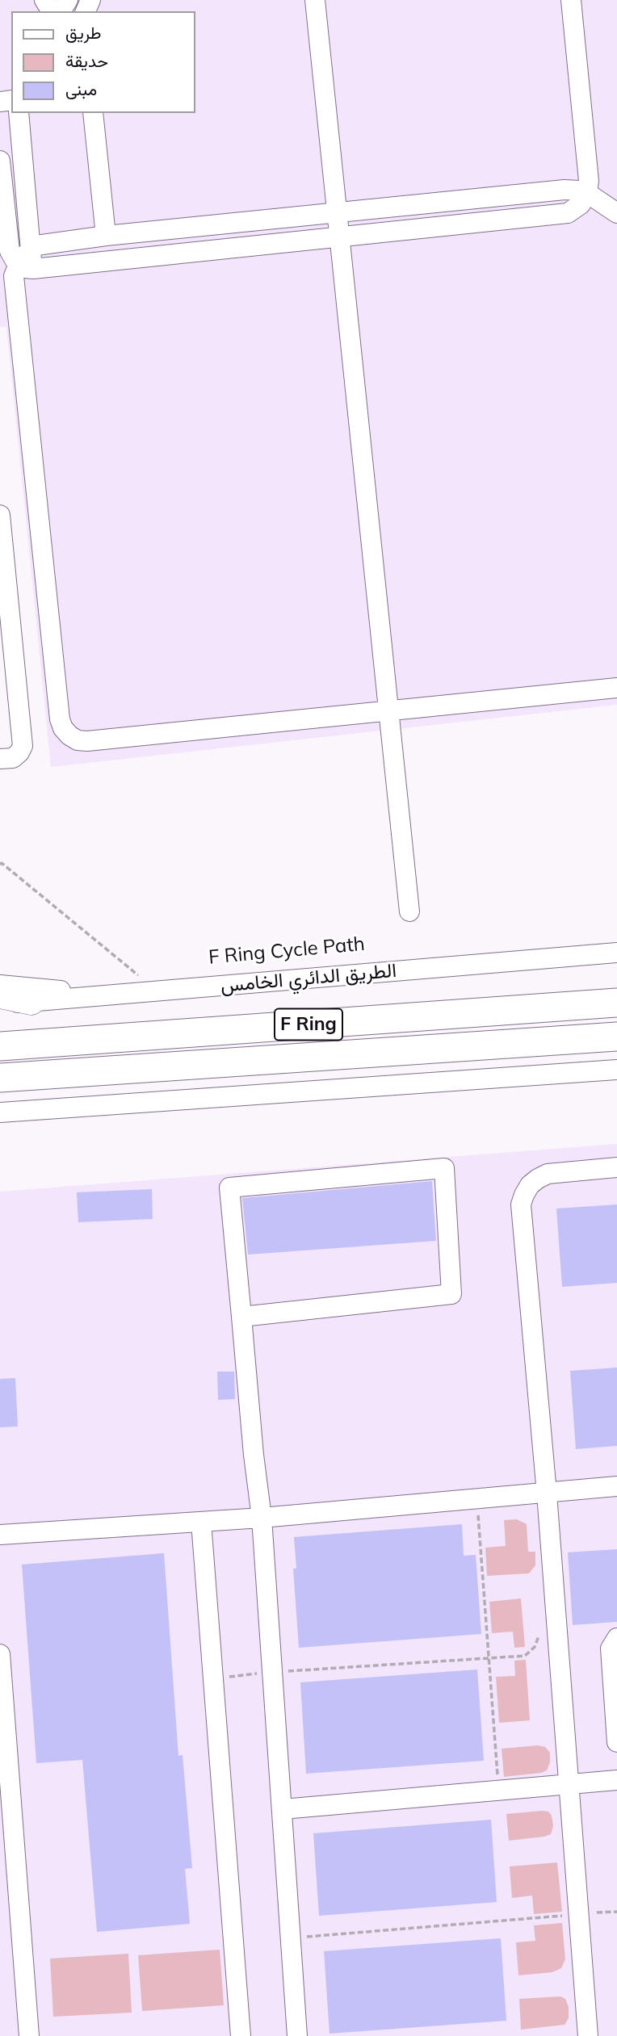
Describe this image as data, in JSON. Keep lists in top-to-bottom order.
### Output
{
  "streets": {
    "highway": ["F Ring"],
    "street": ["الطريق الدائري الخامس"]
  },
  "legend": ["طريق", "حديقة", "مبنى"]
}
